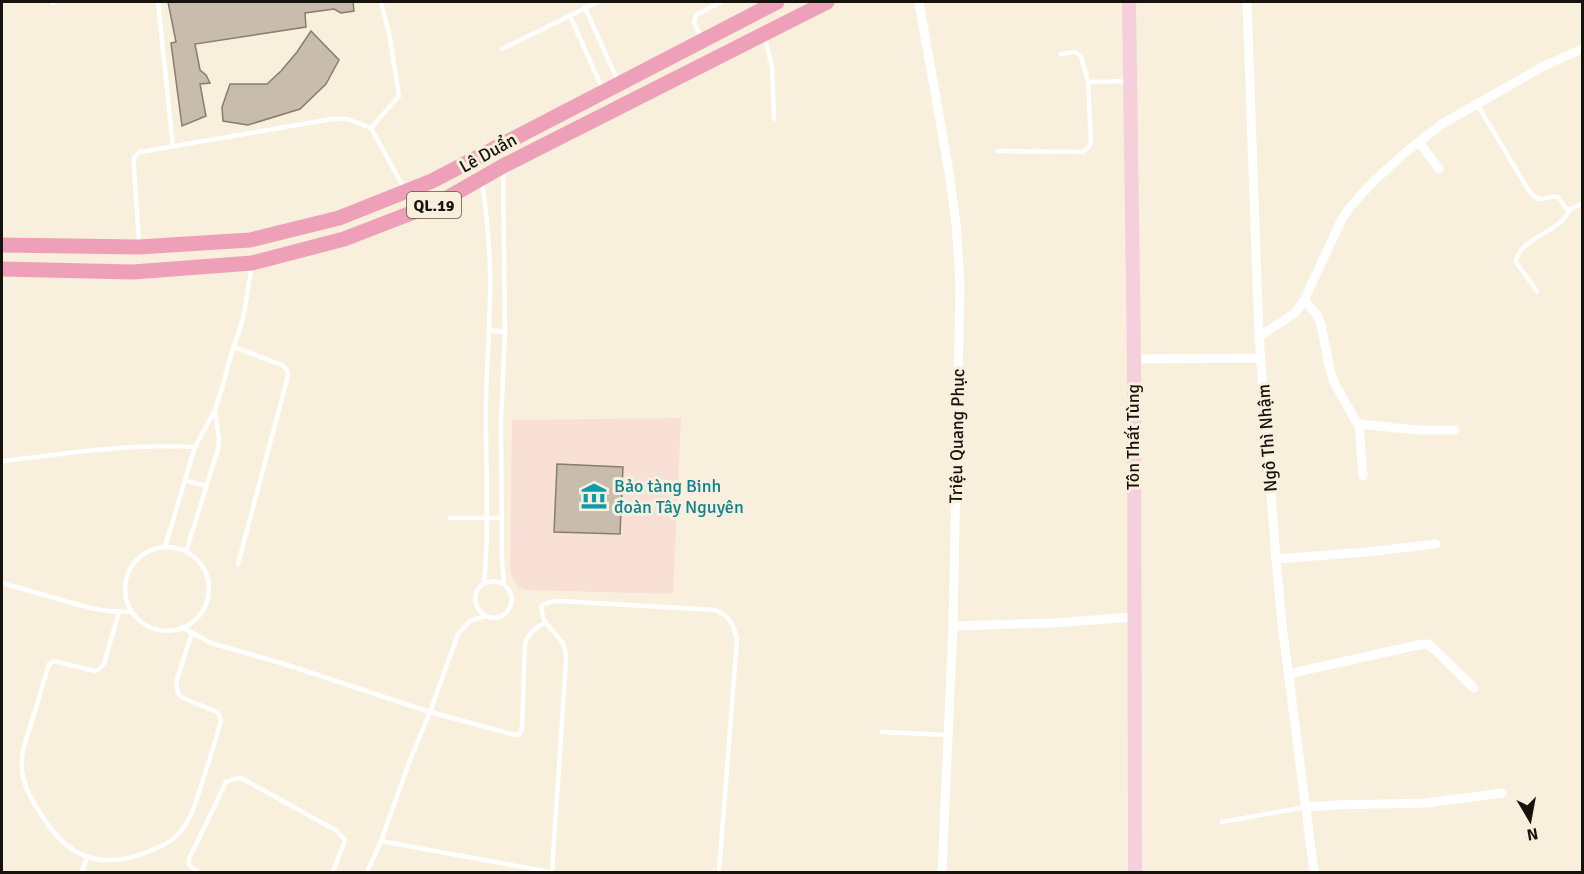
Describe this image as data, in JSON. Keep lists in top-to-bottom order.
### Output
{
  "streets": {
    "main road": ["Lê Duẩn", "QL.19"],
    "street": ["Triệu Quang Phục", "Tôn Thất Tùng", "Ngô Thì Nhậm"]
  },
  "places": {
    "museum": ["Bảo tàng Binh đoàn Tây Nguyên"]
  },
  "north": "bottom"
}
